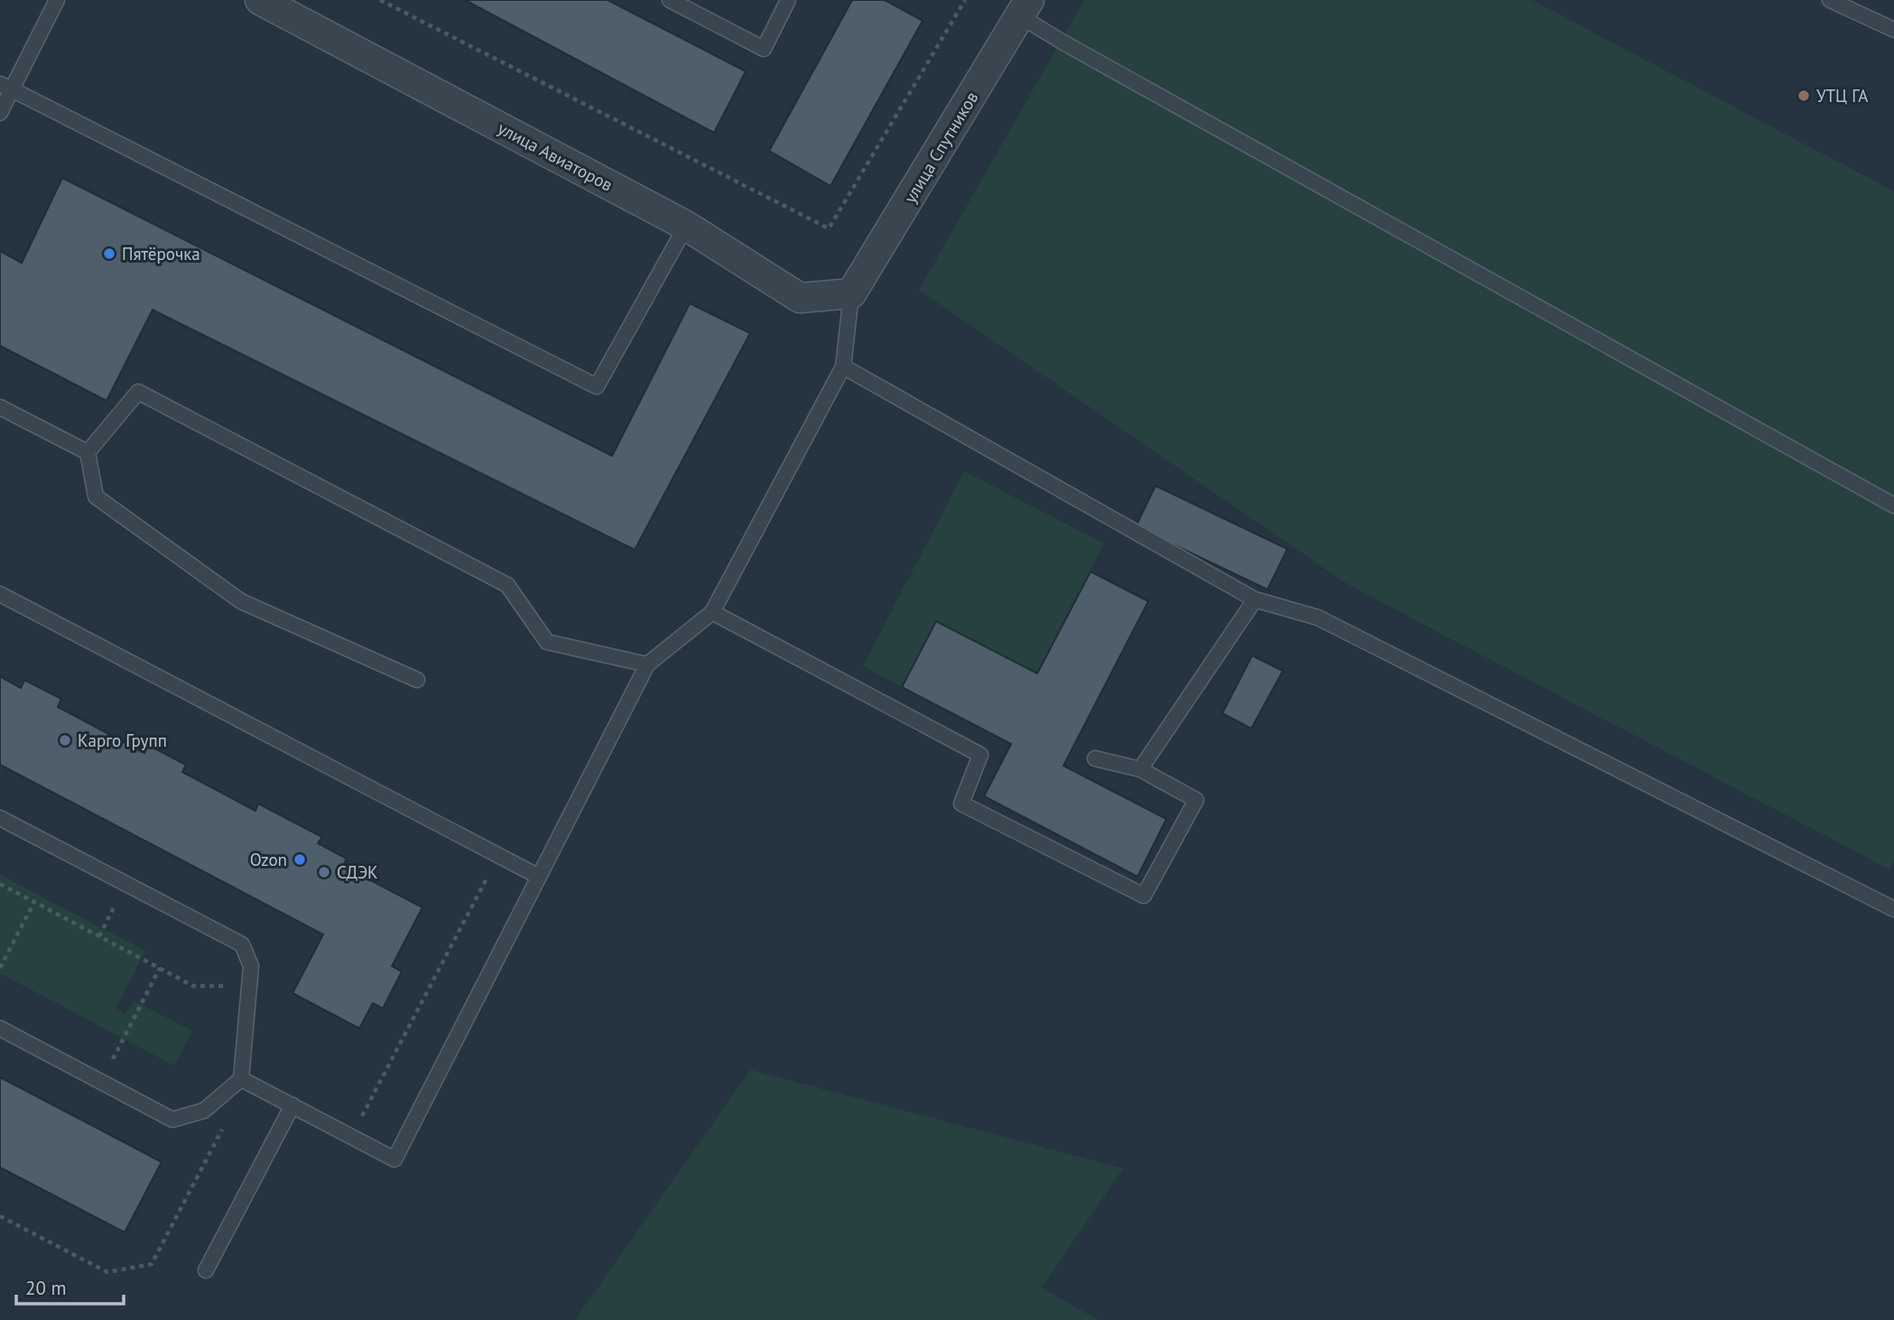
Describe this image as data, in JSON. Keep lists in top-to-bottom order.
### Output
{
  "streets": {
    "street": ["улица Спутников", "улица Авиаторов"]
  },
  "crossings": [
    ["улица Спутников", "улица Авиаторов"]
  ],
  "places": [
    "УТЦ ГА",
    "Пятёрочка",
    "Карго Групп",
    "Ozon",
    "СДЭК"
  ],
  "scale_bar": "20 m"
}
